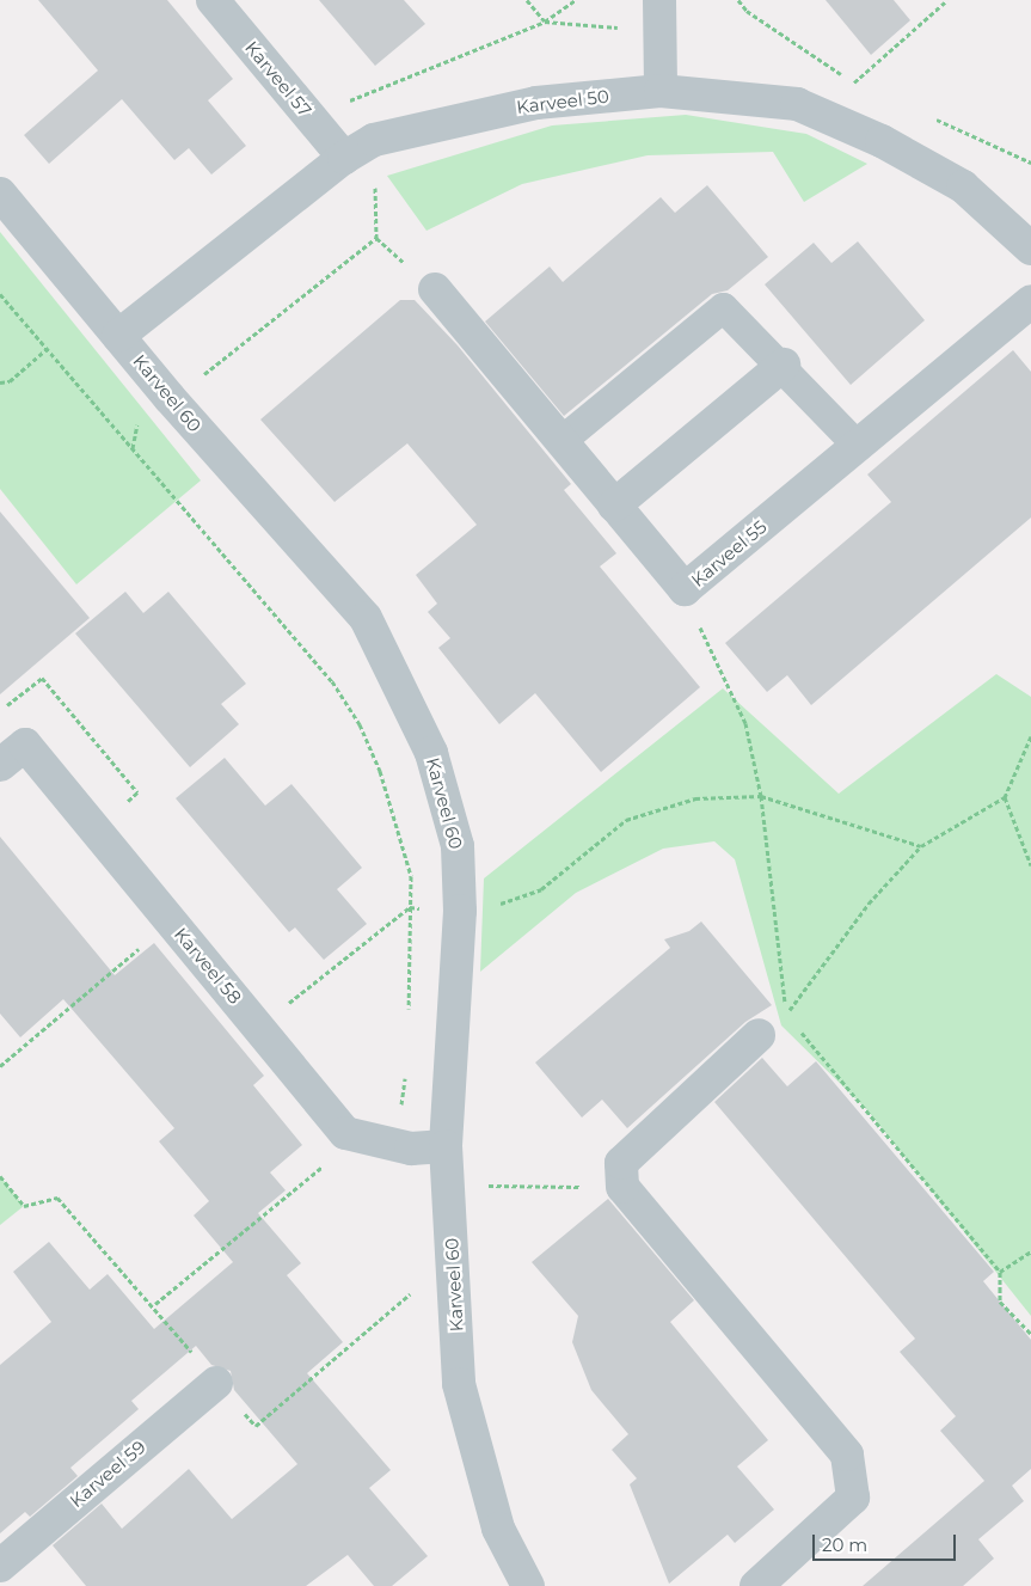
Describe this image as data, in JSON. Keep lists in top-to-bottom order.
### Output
{
  "streets": {
    "street": [
      "Karveel 57",
      "Karveel 50",
      "Karveel 60",
      "Karveel 55",
      "Karveel 58",
      "Karveel 59"
    ]
  },
  "crossings": [
    ["Karveel 57", "Karveel 50"],
    ["Karveel 50", "Karveel 60"]
  ],
  "scale_bar": "20 m"
}
